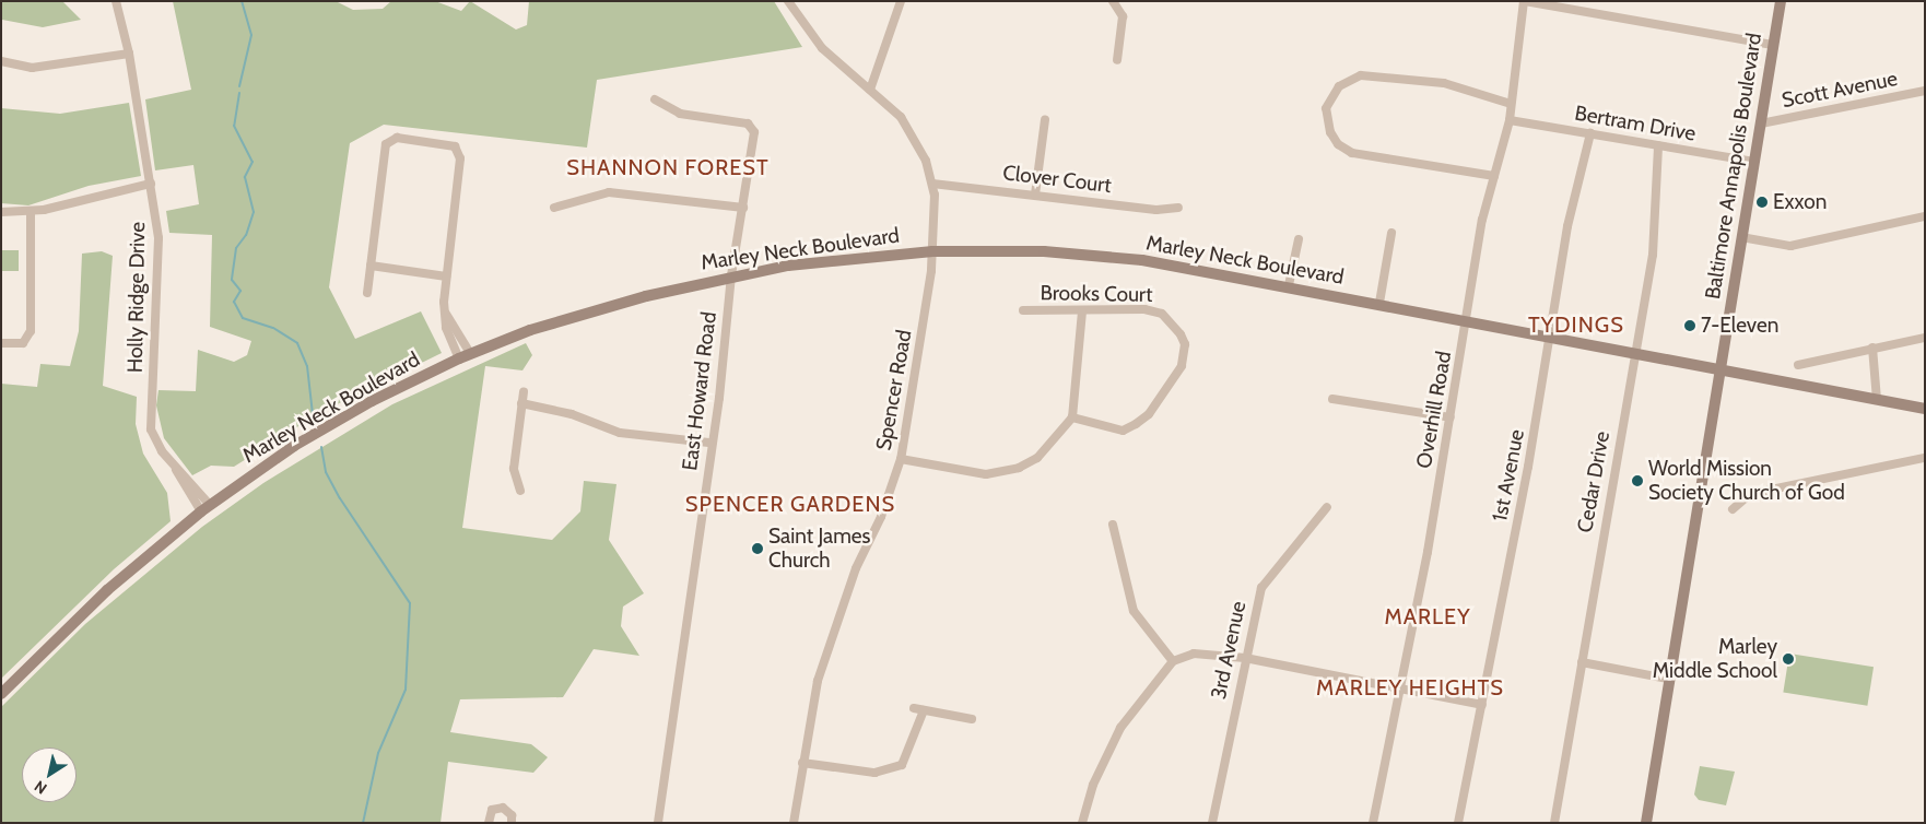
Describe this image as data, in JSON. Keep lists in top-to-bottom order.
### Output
{
  "streets": {
    "main road": ["Baltimore Annapolis Boulevard", "Marley Neck Boulevard"],
    "street": [
      "Scott Avenue",
      "Bertram Drive",
      "Clover Court",
      "Brooks Court",
      "Holly Ridge Drive",
      "Spencer Road",
      "East Howard Road",
      "Overhill Road",
      "1st Avenue",
      "Cedar Drive",
      "3rd Avenue"
    ]
  },
  "crossings": [
    ["Scott Avenue", "Baltimore Annapolis Boulevard"],
    ["Bertram Drive", "Baltimore Annapolis Boulevard"],
    ["Bertram Drive", "Overhill Road"],
    ["Bertram Drive", "1st Avenue"],
    ["Bertram Drive", "Cedar Drive"],
    ["Baltimore Annapolis Boulevard", "Marley Neck Boulevard"],
    ["Clover Court", "Spencer Road"],
    ["Marley Neck Boulevard", "Holly Ridge Drive"],
    ["Marley Neck Boulevard", "Spencer Road"],
    ["Marley Neck Boulevard", "East Howard Road"],
    ["Marley Neck Boulevard", "Overhill Road"],
    ["Marley Neck Boulevard", "1st Avenue"],
    ["Marley Neck Boulevard", "Cedar Drive"]
  ],
  "districts": [
    "SHANNON FOREST",
    "TYDINGS",
    "SPENCER GARDENS",
    "MARLEY",
    "MARLEY HEIGHTS"
  ],
  "places": [
    "Exxon",
    "7-Eleven",
    "World Mission Society Church of God",
    "Saint James Church",
    "Marley Middle School"
  ],
  "north": "bottom left"
}
